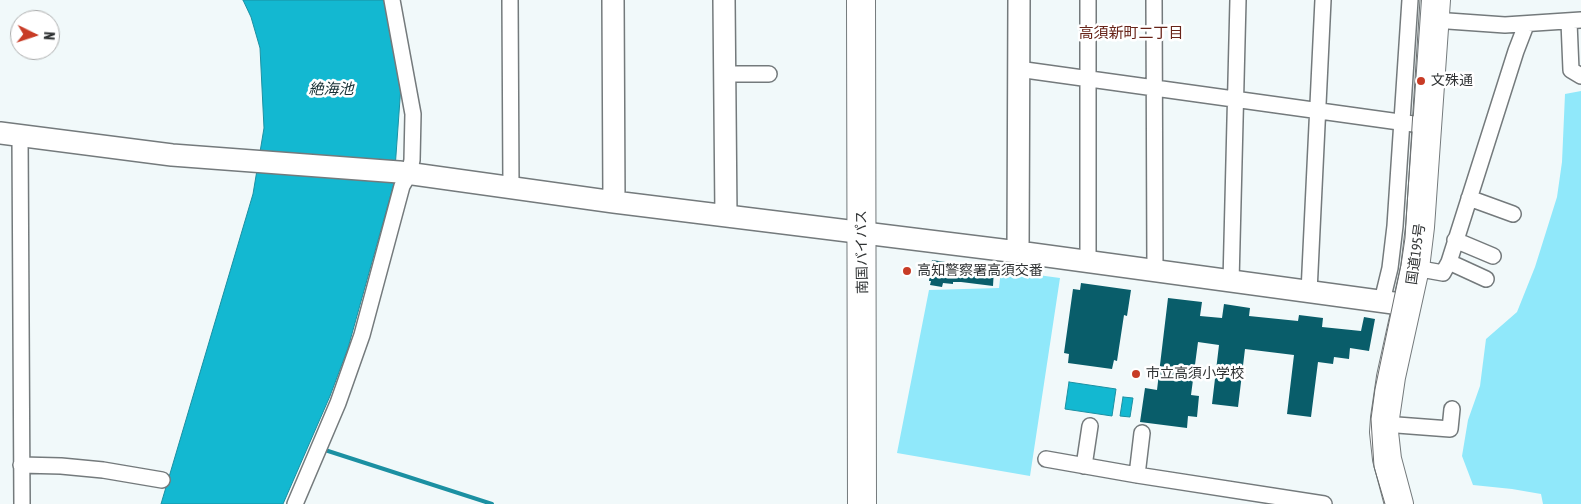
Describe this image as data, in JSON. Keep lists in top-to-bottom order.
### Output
{
  "streets": {
    "highway": ["南国バイパス", "国道195号"]
  },
  "districts": ["高須新町二丁目"],
  "water": ["絶海池"],
  "places": ["文殊通", "高知警察署高須交番", "市立高須小学校"],
  "north": "right"
}
